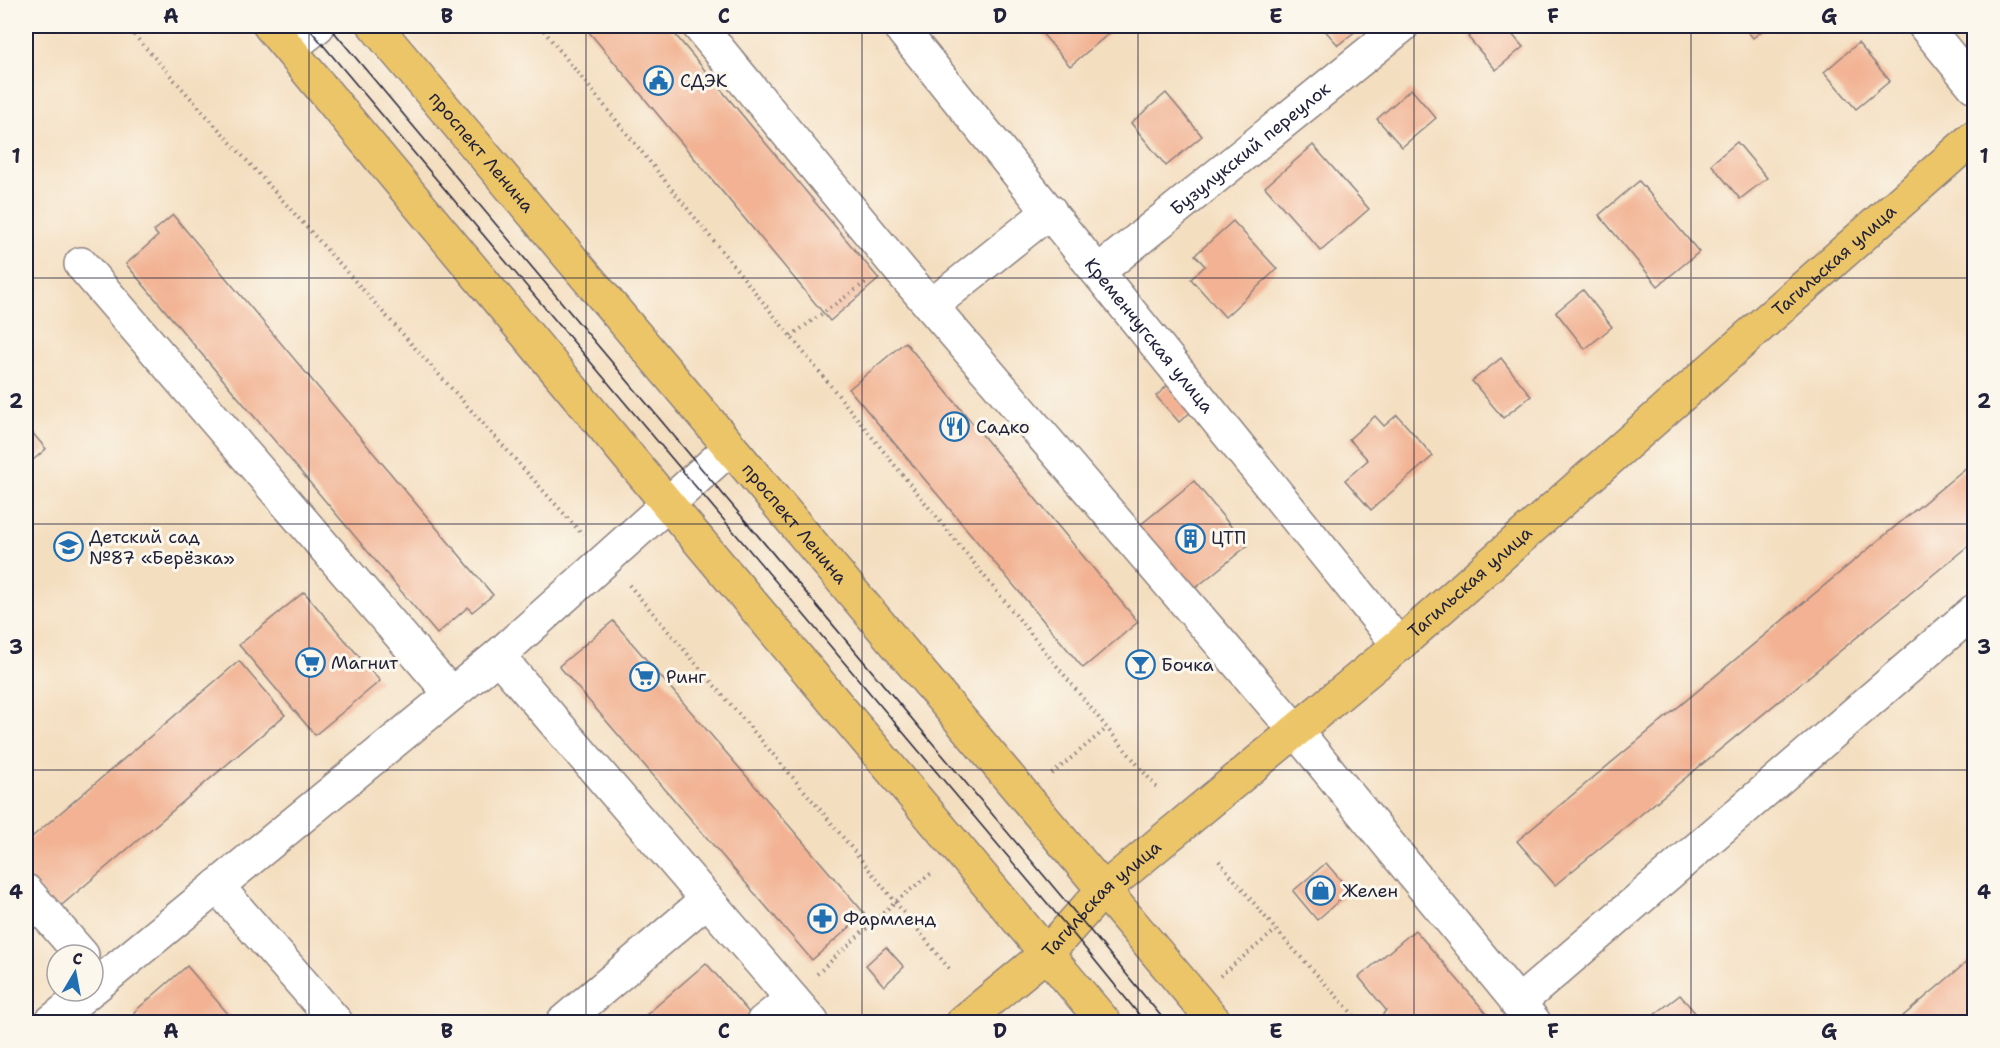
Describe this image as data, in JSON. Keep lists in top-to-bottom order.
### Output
{
  "streets": {
    "main road": ["проспект Ленина", "Тагильская улица"],
    "street": ["Бузулукский переулок", "Кременчугская улица"]
  },
  "crossings": [
    ["Бузулукский переулок", "Кременчугская улица"],
    ["проспект Ленина", "Тагильская улица"],
    ["Тагильская улица", "Кременчугская улица"]
  ],
  "places": {
    "public building": ["СДЭК"],
    "restaurant": ["Садко"],
    "building": ["ЦТП"],
    "school or university": ["Детский сад №87 «Берёзка»"],
    "supermarket": ["Магнит", "Ринг"],
    "bar": ["Бочка"],
    "shop": ["Желен"],
    "pharmacy": ["Фармленд"]
  },
  "north": "top",
  "grid": {
    "columns": [
      "A",
      "B",
      "C",
      "D",
      "E",
      "F",
      "G"
    ],
    "rows": [
      "1",
      "2",
      "3",
      "4"
    ]
  }
}
